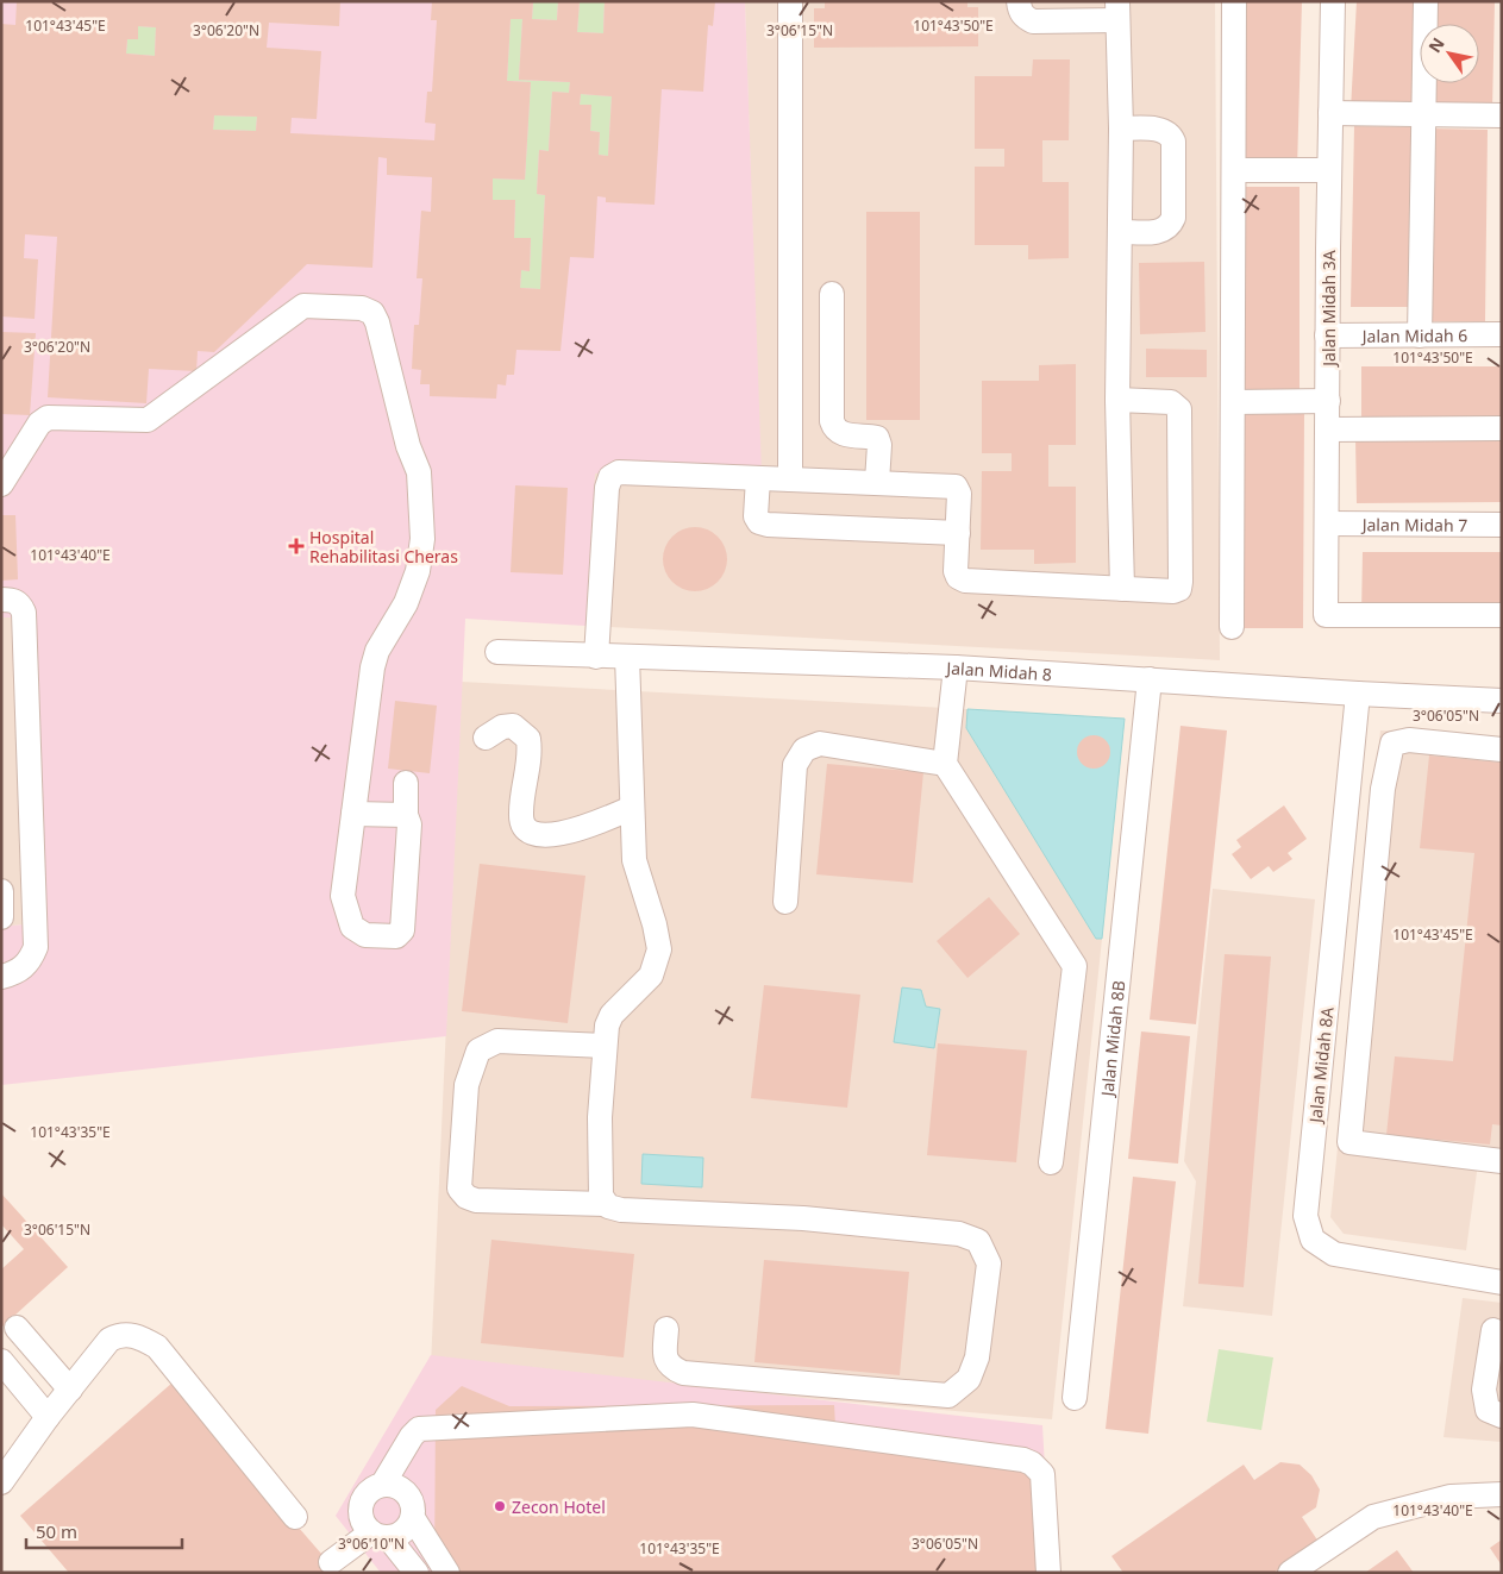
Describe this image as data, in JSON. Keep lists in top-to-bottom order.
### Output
{
  "streets": {
    "street": [
      "Jalan Midah 3A",
      "Jalan Midah 6",
      "Jalan Midah 7",
      "Jalan Midah 8",
      "Jalan Midah 8B",
      "Jalan Midah 8A"
    ]
  },
  "crossings": [
    ["Jalan Midah 3A", "Jalan Midah 6"],
    ["Jalan Midah 3A", "Jalan Midah 7"],
    ["Jalan Midah 8", "Jalan Midah 8B"],
    ["Jalan Midah 8", "Jalan Midah 8A"]
  ],
  "places": {
    "health": ["Hospital Rehabilitasi Cheras"],
    "other": ["Zecon Hotel"]
  },
  "scale_bar": "50 m",
  "north": "top left",
  "coordinates": [
    "101°43'45\"E",
    "101°43'50\"E",
    "3°06'20\"N",
    "3°06'15\"N",
    "101°43'40\"E",
    "3°06'05\"N",
    "101°43'35\"E",
    "3°06'10\"N"
  ]
}
